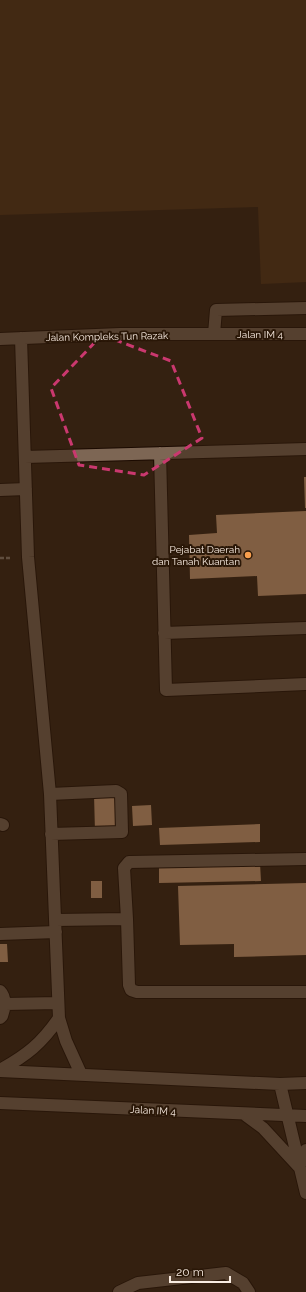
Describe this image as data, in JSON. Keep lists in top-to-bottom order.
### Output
{
  "streets": {
    "street": ["Jalan IM 4", "Jalan Kompleks Tun Razak"]
  },
  "crossings": [
    ["Jalan IM 4", "Jalan Kompleks Tun Razak"]
  ],
  "places": ["Pejabat Daerah dan Tanah Kuantan"],
  "scale_bar": "20 m"
}
